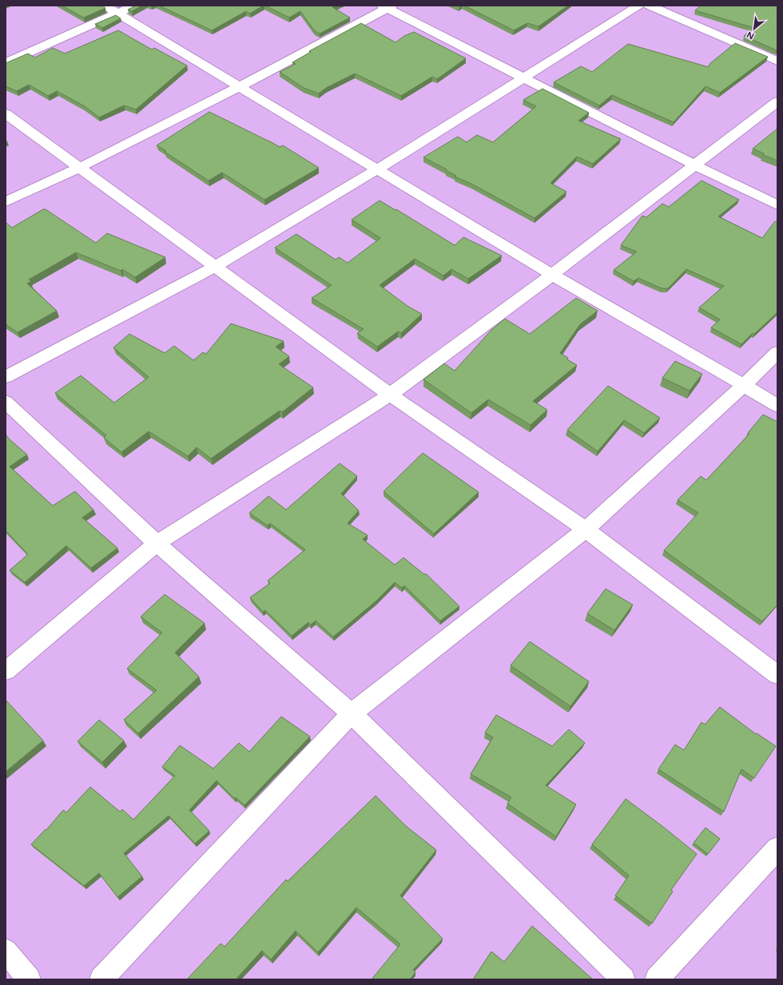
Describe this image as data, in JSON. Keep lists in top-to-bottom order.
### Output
{
  "north": "bottom left"
}
